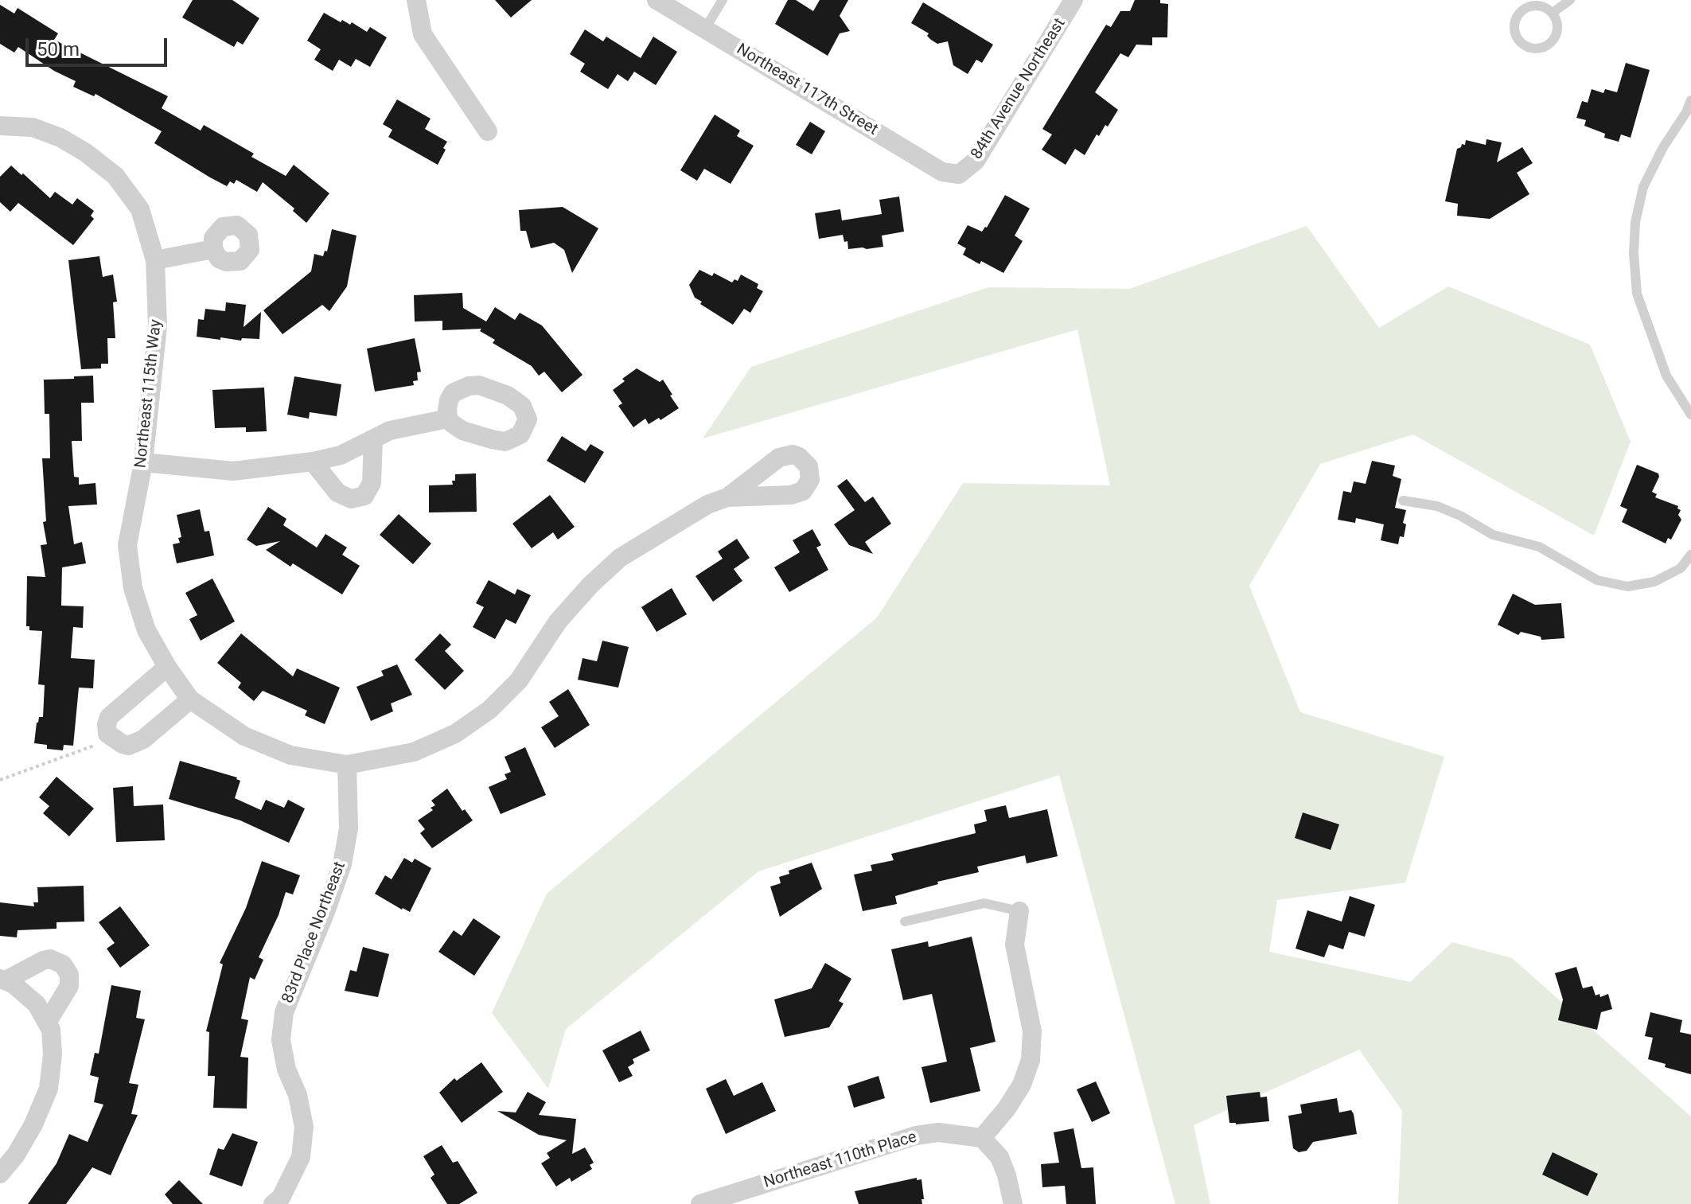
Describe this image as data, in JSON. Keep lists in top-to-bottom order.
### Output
{
  "streets": {
    "street": [
      "84th Avenue Northeast",
      "Northeast 117th Street",
      "Northeast 115th Way",
      "83rd Place Northeast",
      "Northeast 110th Place"
    ]
  },
  "crossings": [
    ["84th Avenue Northeast", "Northeast 117th Street"],
    ["Northeast 115th Way", "83rd Place Northeast"]
  ],
  "scale_bar": "50 m"
}
